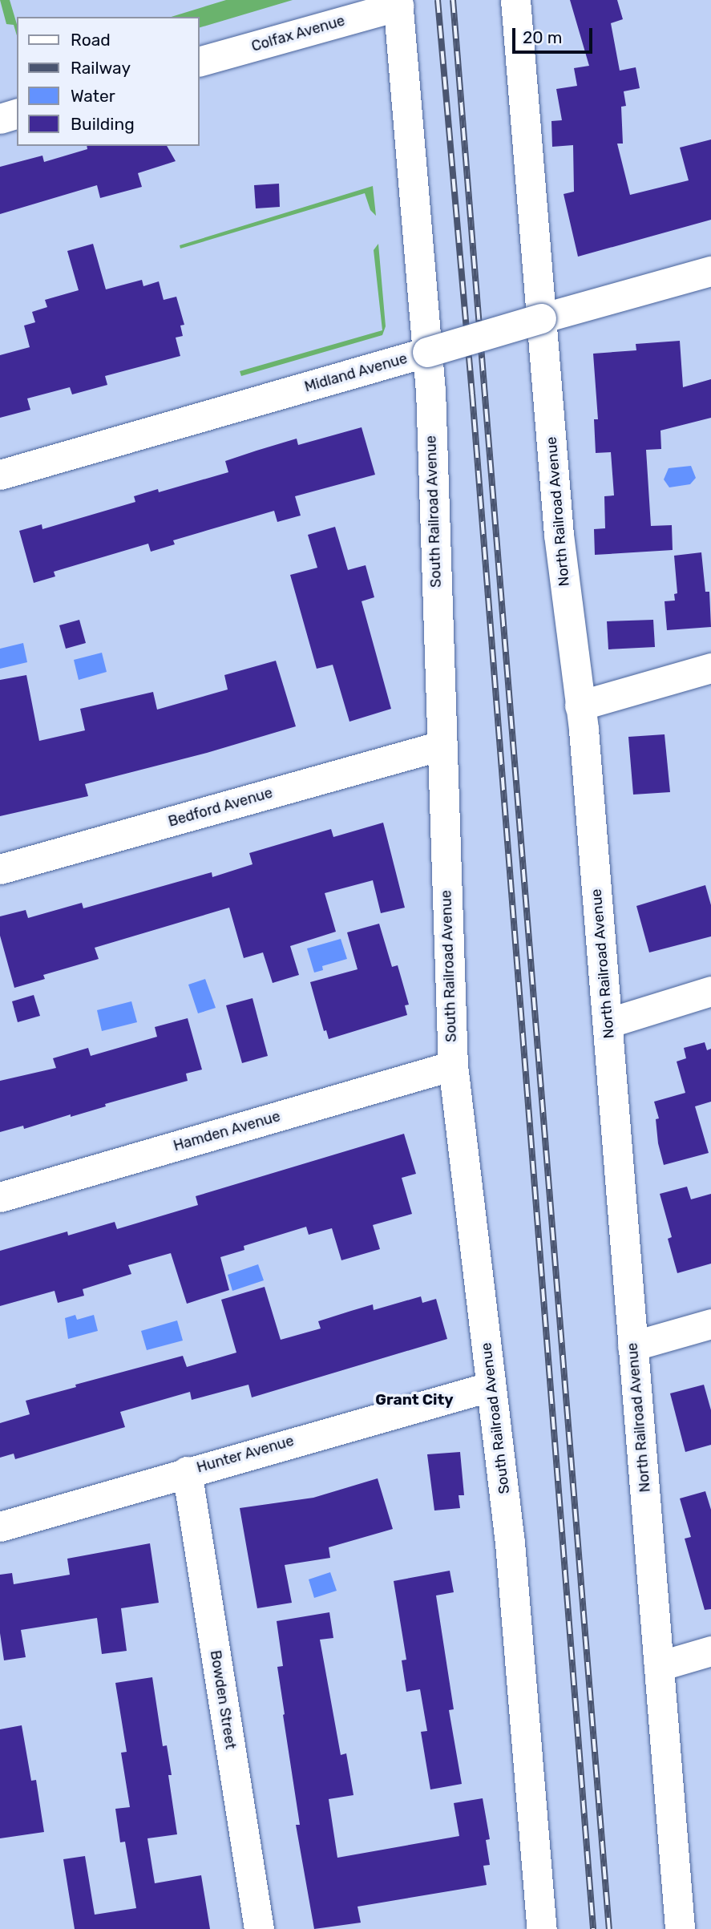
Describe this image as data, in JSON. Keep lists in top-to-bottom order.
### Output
{
  "streets": {
    "street": [
      "Colfax Avenue",
      "Midland Avenue",
      "South Railroad Avenue",
      "North Railroad Avenue",
      "Bedford Avenue",
      "Hamden Avenue",
      "Hunter Avenue",
      "Bowden Street"
    ]
  },
  "crossings": [
    ["Colfax Avenue", "South Railroad Avenue"],
    ["Midland Avenue", "South Railroad Avenue"],
    ["Midland Avenue", "North Railroad Avenue"],
    ["South Railroad Avenue", "Bedford Avenue"],
    ["South Railroad Avenue", "Hamden Avenue"],
    ["South Railroad Avenue", "Hunter Avenue"],
    ["Hunter Avenue", "Bowden Street"]
  ],
  "districts": ["Grant City"],
  "legend": [
    "Road",
    "Railway",
    "Water",
    "Building"
  ],
  "scale_bar": "20 m"
}
